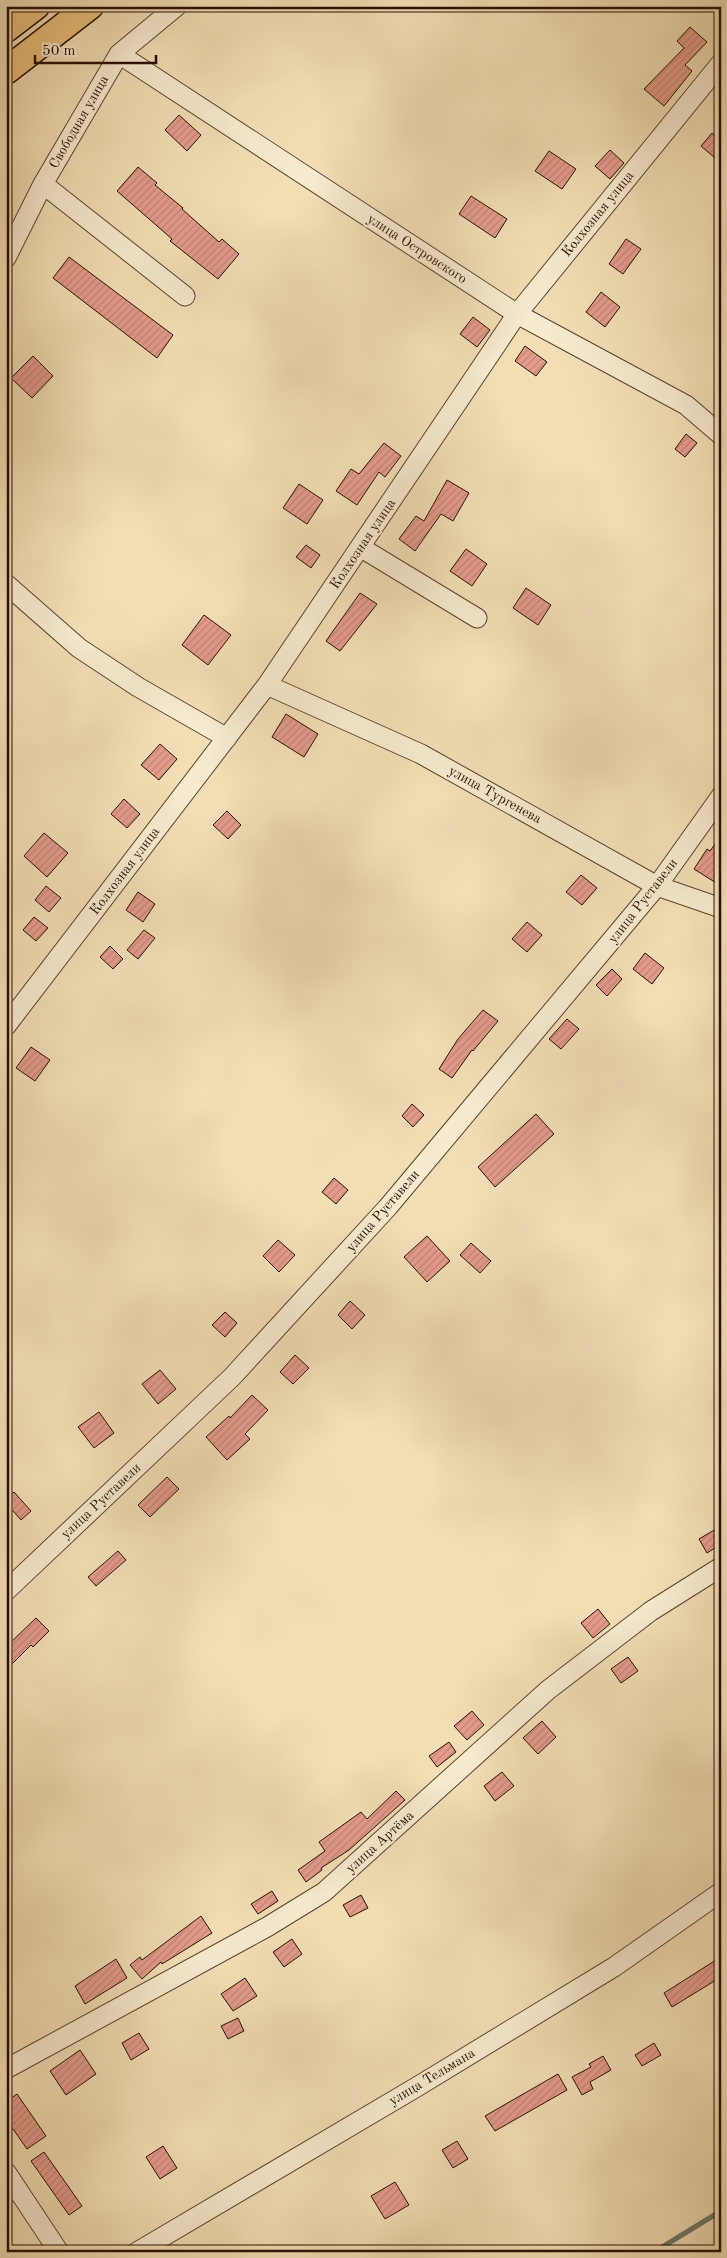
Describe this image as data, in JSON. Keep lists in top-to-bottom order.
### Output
{
  "streets": {
    "street": [
      "Свободная улица",
      "Колхозная улица",
      "улица Островского",
      "улица Тургенева",
      "улица Руставели",
      "улица Артёма",
      "улица Тельмана"
    ]
  },
  "crossings": [
    ["Свободная улица", "улица Островского"],
    ["Колхозная улица", "улица Островского"],
    ["Колхозная улица", "улица Тургенева"],
    ["улица Тургенева", "улица Руставели"]
  ],
  "scale_bar": "50 m"
}
